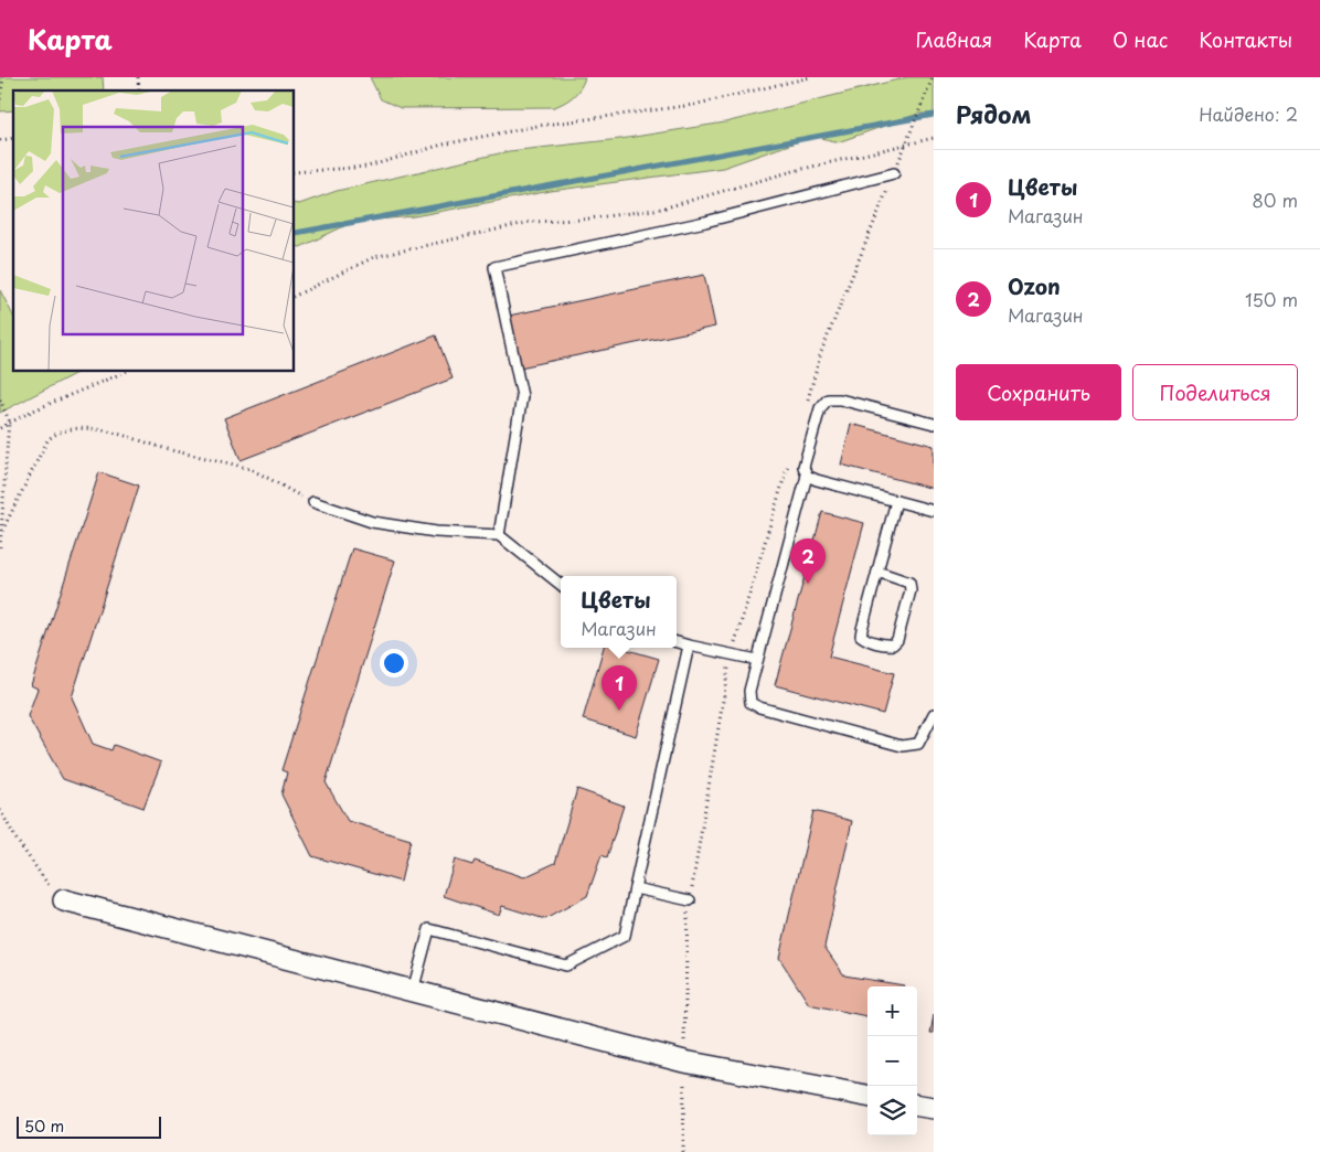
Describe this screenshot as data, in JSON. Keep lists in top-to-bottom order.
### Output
{
  "scale_bar": "50 m",
  "page": {
    "header": "Карта",
    "nav": [
      "Главная",
      "Карта",
      "О нас",
      "Контакты"
    ],
    "heading": ["Рядом", "Найдено: 2"],
    "list": [
      {
        "mark": "1",
        "name": "Цветы",
        "note": "Магазин",
        "value": "80 m"
      },
      {
        "mark": "2",
        "name": "Ozon",
        "note": "Магазин",
        "value": "150 m"
      }
    ],
    "buttons": ["Сохранить", "Поделиться"],
    "pins": ["2", "1"],
    "popup": ["Цветы", "Магазин"],
    "map_buttons": ["+", "−"],
    "scale": "50 m"
  }
}
